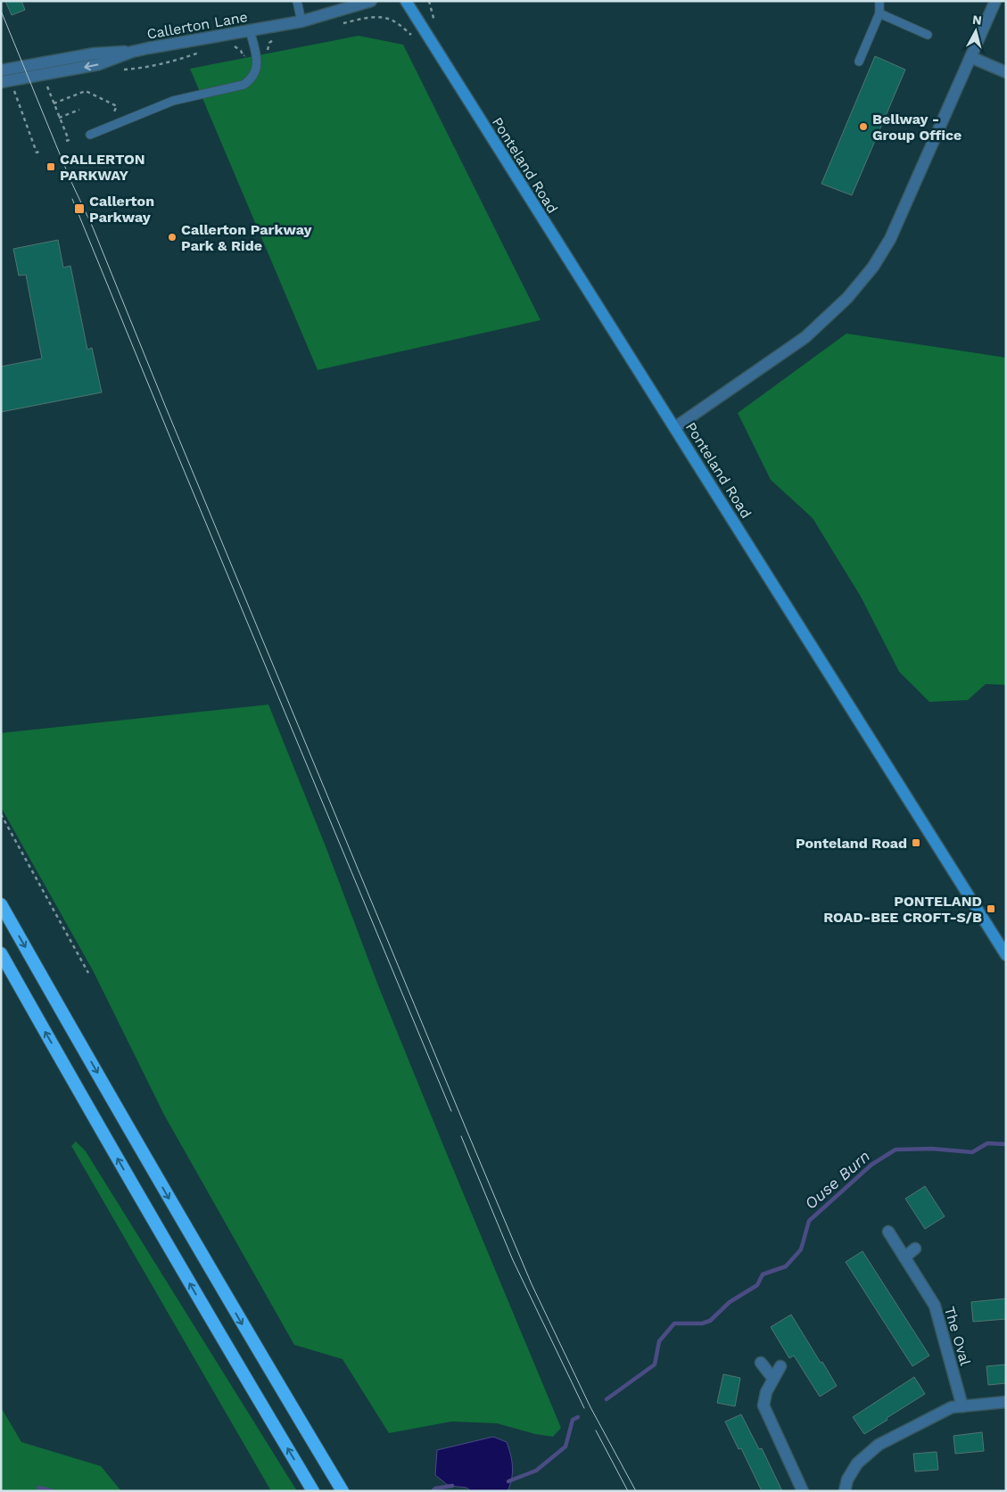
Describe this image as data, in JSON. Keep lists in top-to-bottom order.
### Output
{
  "streets": {
    "main road": ["Ponteland Road"],
    "street": ["Callerton Lane", "The Oval"]
  },
  "water": ["Ouse Burn"],
  "places": {
    "other": ["Bellway - Group Office", "Callerton Parkway Park & Ride"],
    "transit": [
      "CALLERTON PARKWAY",
      "Callerton Parkway",
      "Ponteland Road",
      "PONTELAND ROAD-BEE CROFT-S/B"
    ]
  },
  "north": "top"
}
